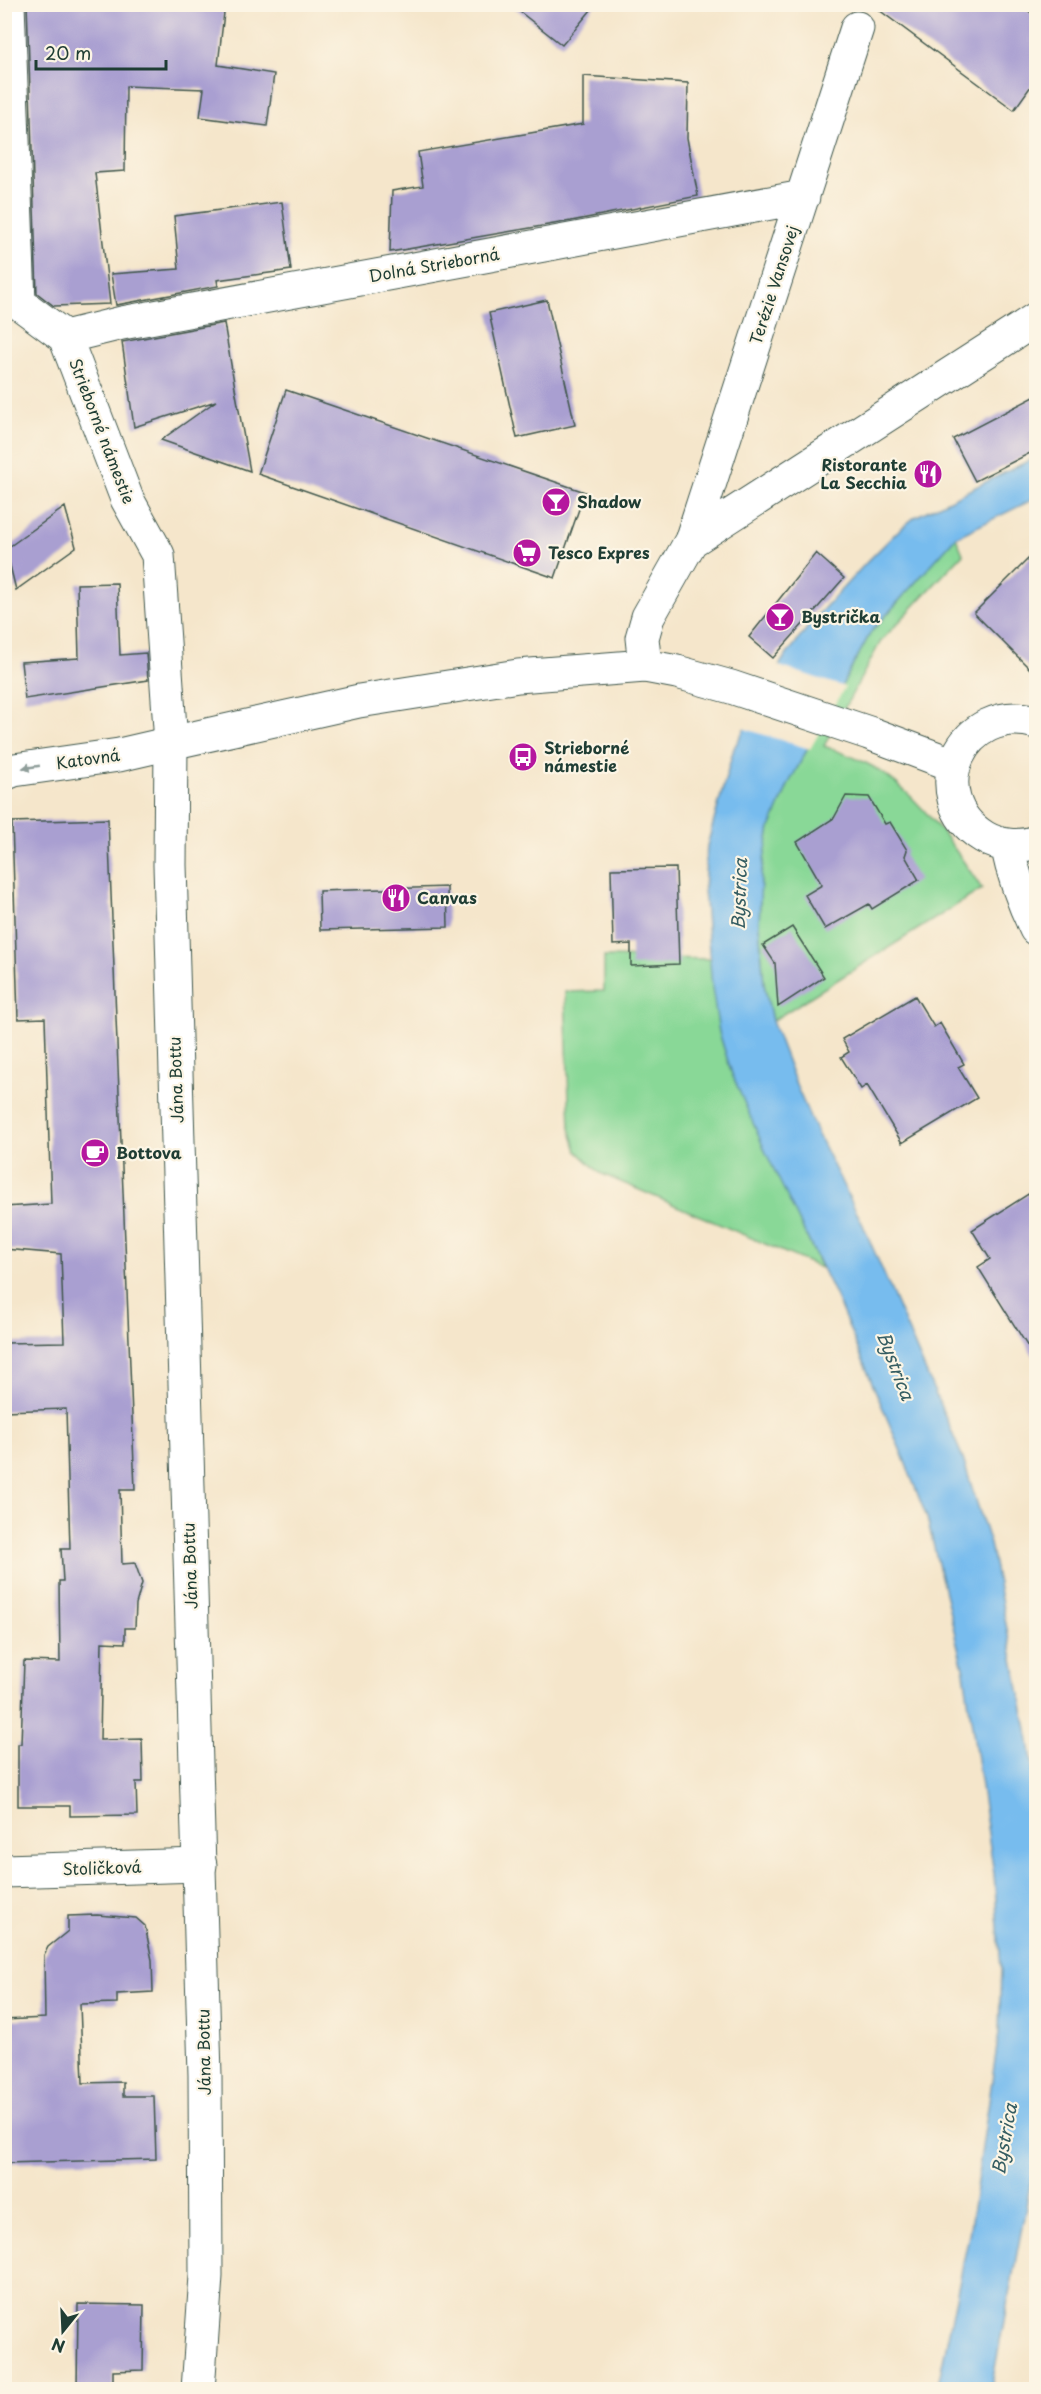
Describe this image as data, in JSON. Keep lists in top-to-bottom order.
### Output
{
  "streets": {
    "street": [
      "Dolná Strieborná",
      "Terézie Vansovej",
      "Strieborné námestie",
      "Katovná",
      "Jána Bottu",
      "Stoličková"
    ]
  },
  "crossings": [
    ["Dolná Strieborná", "Terézie Vansovej"],
    ["Dolná Strieborná", "Strieborné námestie"],
    ["Strieborné námestie", "Katovná"],
    ["Strieborné námestie", "Jána Bottu"],
    ["Katovná", "Jána Bottu"],
    ["Jána Bottu", "Stoličková"]
  ],
  "one_way": ["Katovná"],
  "water": ["Bystrica"],
  "places": {
    "restaurant": ["Ristorante La Secchia", "Canvas"],
    "bar": ["Shadow", "Bystrička"],
    "supermarket": ["Tesco Expres"],
    "bus stop": ["Strieborné námestie"],
    "cafe": ["Bottova"]
  },
  "scale_bar": "20 m",
  "north": "bottom"
}
